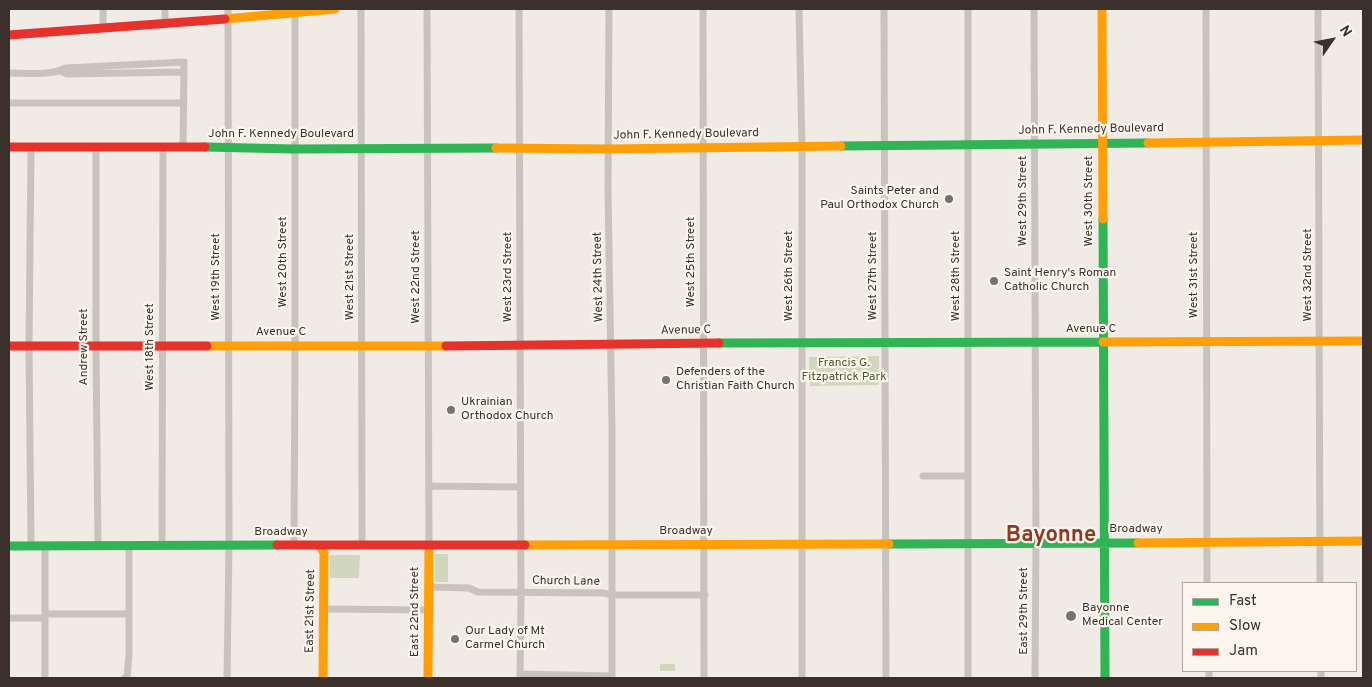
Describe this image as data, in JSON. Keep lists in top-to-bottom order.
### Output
{
  "streets": {
    "main road": [
      "John F. Kennedy Boulevard",
      "West 30th Street",
      "Avenue C",
      "Broadway",
      "East 21st Street",
      "East 22nd Street"
    ],
    "street": [
      "West 29th Street",
      "West 20th Street",
      "West 25th Street",
      "West 31st Street",
      "West 32nd Street",
      "West 26th Street",
      "West 27th Street",
      "West 28th Street",
      "West 19th Street",
      "West 21st Street",
      "West 22nd Street",
      "West 23rd Street",
      "West 24th Street",
      "Andrew Street",
      "West 18th Street",
      "Church Lane",
      "East 29th Street"
    ]
  },
  "crossings": [
    ["John F. Kennedy Boulevard", "West 29th Street"],
    ["John F. Kennedy Boulevard", "West 30th Street"],
    ["John F. Kennedy Boulevard", "West 20th Street"],
    ["John F. Kennedy Boulevard", "West 25th Street"],
    ["John F. Kennedy Boulevard", "West 31st Street"],
    ["John F. Kennedy Boulevard", "West 32nd Street"],
    ["John F. Kennedy Boulevard", "West 26th Street"],
    ["John F. Kennedy Boulevard", "West 27th Street"],
    ["John F. Kennedy Boulevard", "West 28th Street"],
    ["John F. Kennedy Boulevard", "West 19th Street"],
    ["John F. Kennedy Boulevard", "West 21st Street"],
    ["John F. Kennedy Boulevard", "West 22nd Street"],
    ["John F. Kennedy Boulevard", "West 23rd Street"],
    ["John F. Kennedy Boulevard", "West 24th Street"],
    ["John F. Kennedy Boulevard", "Andrew Street"],
    ["John F. Kennedy Boulevard", "West 18th Street"],
    ["West 29th Street", "Avenue C"],
    ["West 29th Street", "Broadway"],
    ["West 29th Street", "East 29th Street"],
    ["West 30th Street", "Avenue C"],
    ["West 30th Street", "Broadway"],
    ["West 20th Street", "Avenue C"],
    ["West 20th Street", "Broadway"],
    ["West 25th Street", "Avenue C"],
    ["West 25th Street", "Broadway"],
    ["West 25th Street", "Church Lane"],
    ["West 31st Street", "Avenue C"],
    ["West 31st Street", "Broadway"],
    ["West 32nd Street", "Avenue C"],
    ["West 32nd Street", "Broadway"],
    ["West 26th Street", "Avenue C"],
    ["West 26th Street", "Broadway"],
    ["West 27th Street", "Avenue C"],
    ["West 27th Street", "Broadway"],
    ["West 28th Street", "Avenue C"],
    ["West 28th Street", "Broadway"],
    ["West 19th Street", "Avenue C"],
    ["West 19th Street", "Broadway"],
    ["West 21st Street", "Avenue C"],
    ["West 21st Street", "Broadway"],
    ["West 22nd Street", "Avenue C"],
    ["West 22nd Street", "Broadway"],
    ["West 22nd Street", "East 22nd Street"],
    ["West 23rd Street", "Avenue C"],
    ["West 23rd Street", "Broadway"],
    ["West 23rd Street", "Church Lane"],
    ["West 24th Street", "Avenue C"],
    ["West 24th Street", "Broadway"],
    ["West 24th Street", "Church Lane"],
    ["Avenue C", "Andrew Street"],
    ["Avenue C", "West 18th Street"],
    ["Andrew Street", "Broadway"],
    ["West 18th Street", "Broadway"],
    ["Broadway", "East 21st Street"],
    ["Broadway", "East 29th Street"],
    ["Broadway", "East 22nd Street"],
    ["Church Lane", "East 22nd Street"]
  ],
  "districts": ["Bayonne"],
  "parks": ["Francis G. Fitzpatrick Park"],
  "places": [
    "Saints Peter and Paul Orthodox Church",
    "Saint Henry's Roman Catholic Church",
    "Defenders of the Christian Faith Church",
    "Ukrainian Orthodox Church",
    "Bayonne Medical Center",
    "Our Lady of Mt Carmel Church"
  ],
  "legend": ["Fast", "Slow", "Jam"],
  "north": "top right"
}
